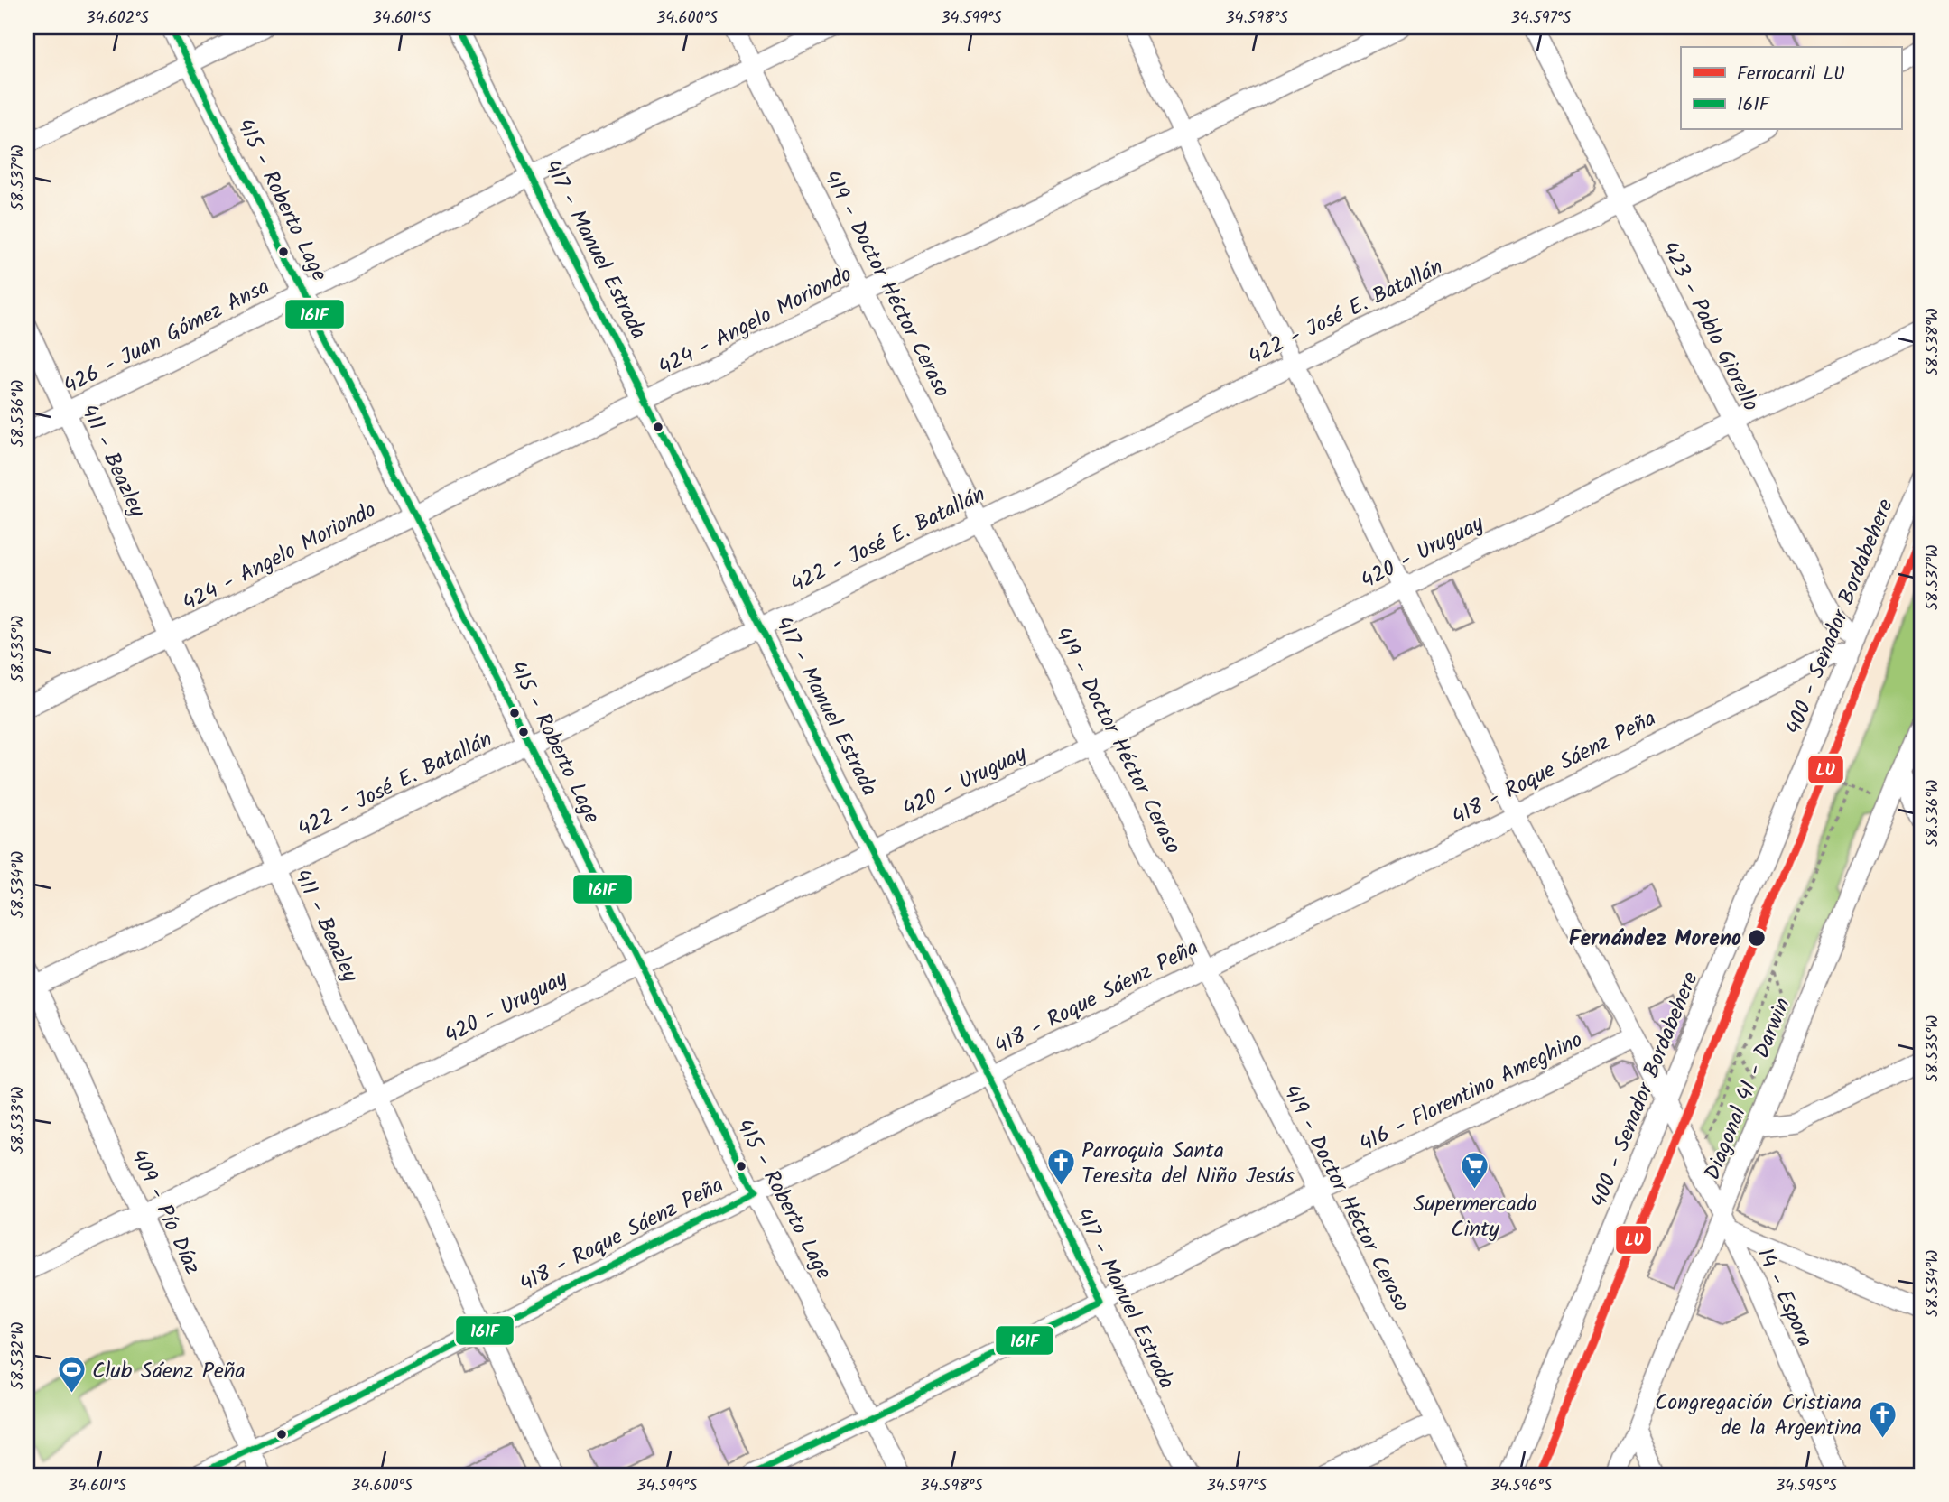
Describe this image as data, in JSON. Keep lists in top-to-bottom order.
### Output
{
  "streets": {
    "street": [
      "415 - Roberto Lage",
      "417 - Manuel Estrada",
      "419 - Doctor Héctor Ceraso",
      "422 - José E. Batallán",
      "424 - Angelo Moriondo",
      "423 - Pablo Giorello",
      "426 - Juan Gómez Ansa",
      "411 - Beazley",
      "420 - Uruguay",
      "400 - Senador Bordabehere",
      "418 - Roque Sáenz Peña",
      "Diagonal 41 - Darwin",
      "416 - Florentino Ameghino",
      "409 - Pío Díaz",
      "14 - Espora"
    ]
  },
  "crossings": [
    ["415 - Roberto Lage", "422 - José E. Batallán"],
    ["415 - Roberto Lage", "424 - Angelo Moriondo"],
    ["415 - Roberto Lage", "426 - Juan Gómez Ansa"],
    ["415 - Roberto Lage", "420 - Uruguay"],
    ["415 - Roberto Lage", "418 - Roque Sáenz Peña"],
    ["415 - Roberto Lage", "416 - Florentino Ameghino"],
    ["417 - Manuel Estrada", "422 - José E. Batallán"],
    ["417 - Manuel Estrada", "424 - Angelo Moriondo"],
    ["417 - Manuel Estrada", "426 - Juan Gómez Ansa"],
    ["417 - Manuel Estrada", "420 - Uruguay"],
    ["417 - Manuel Estrada", "418 - Roque Sáenz Peña"],
    ["417 - Manuel Estrada", "416 - Florentino Ameghino"],
    ["419 - Doctor Héctor Ceraso", "422 - José E. Batallán"],
    ["419 - Doctor Héctor Ceraso", "424 - Angelo Moriondo"],
    ["419 - Doctor Héctor Ceraso", "426 - Juan Gómez Ansa"],
    ["419 - Doctor Héctor Ceraso", "420 - Uruguay"],
    ["419 - Doctor Héctor Ceraso", "418 - Roque Sáenz Peña"],
    ["419 - Doctor Héctor Ceraso", "416 - Florentino Ameghino"],
    ["422 - José E. Batallán", "423 - Pablo Giorello"],
    ["422 - José E. Batallán", "411 - Beazley"],
    ["422 - José E. Batallán", "409 - Pío Díaz"],
    ["422 - José E. Batallán", "14 - Espora"],
    ["424 - Angelo Moriondo", "411 - Beazley"],
    ["424 - Angelo Moriondo", "14 - Espora"],
    ["423 - Pablo Giorello", "420 - Uruguay"],
    ["423 - Pablo Giorello", "400 - Senador Bordabehere"],
    ["426 - Juan Gómez Ansa", "411 - Beazley"],
    ["411 - Beazley", "420 - Uruguay"],
    ["411 - Beazley", "418 - Roque Sáenz Peña"],
    ["420 - Uruguay", "409 - Pío Díaz"],
    ["420 - Uruguay", "14 - Espora"],
    ["400 - Senador Bordabehere", "418 - Roque Sáenz Peña"],
    ["400 - Senador Bordabehere", "14 - Espora"],
    ["418 - Roque Sáenz Peña", "409 - Pío Díaz"],
    ["418 - Roque Sáenz Peña", "14 - Espora"],
    ["Diagonal 41 - Darwin", "14 - Espora"],
    ["416 - Florentino Ameghino", "14 - Espora"]
  ],
  "places": {
    "other": ["Fernández Moreno"],
    "church": ["Parroquia Santa Teresita del Niño Jesús", "Congregación Cristiana de la Argentina"],
    "supermarket": ["Supermercado Cinty"],
    "sports": ["Club Sáenz Peña"]
  },
  "lines": ["transit line 161F", "rail line LU"],
  "legend": ["Ferrocarril LU", "161F"],
  "coordinates": [
    "34.602°S",
    "34.601°S",
    "34.600°S",
    "34.599°S",
    "34.598°S",
    "34.597°S",
    "58.537°W",
    "58.538°W",
    "58.536°W",
    "58.535°W",
    "58.534°W",
    "58.533°W",
    "58.532°W",
    "34.596°S",
    "34.595°S"
  ]
}
